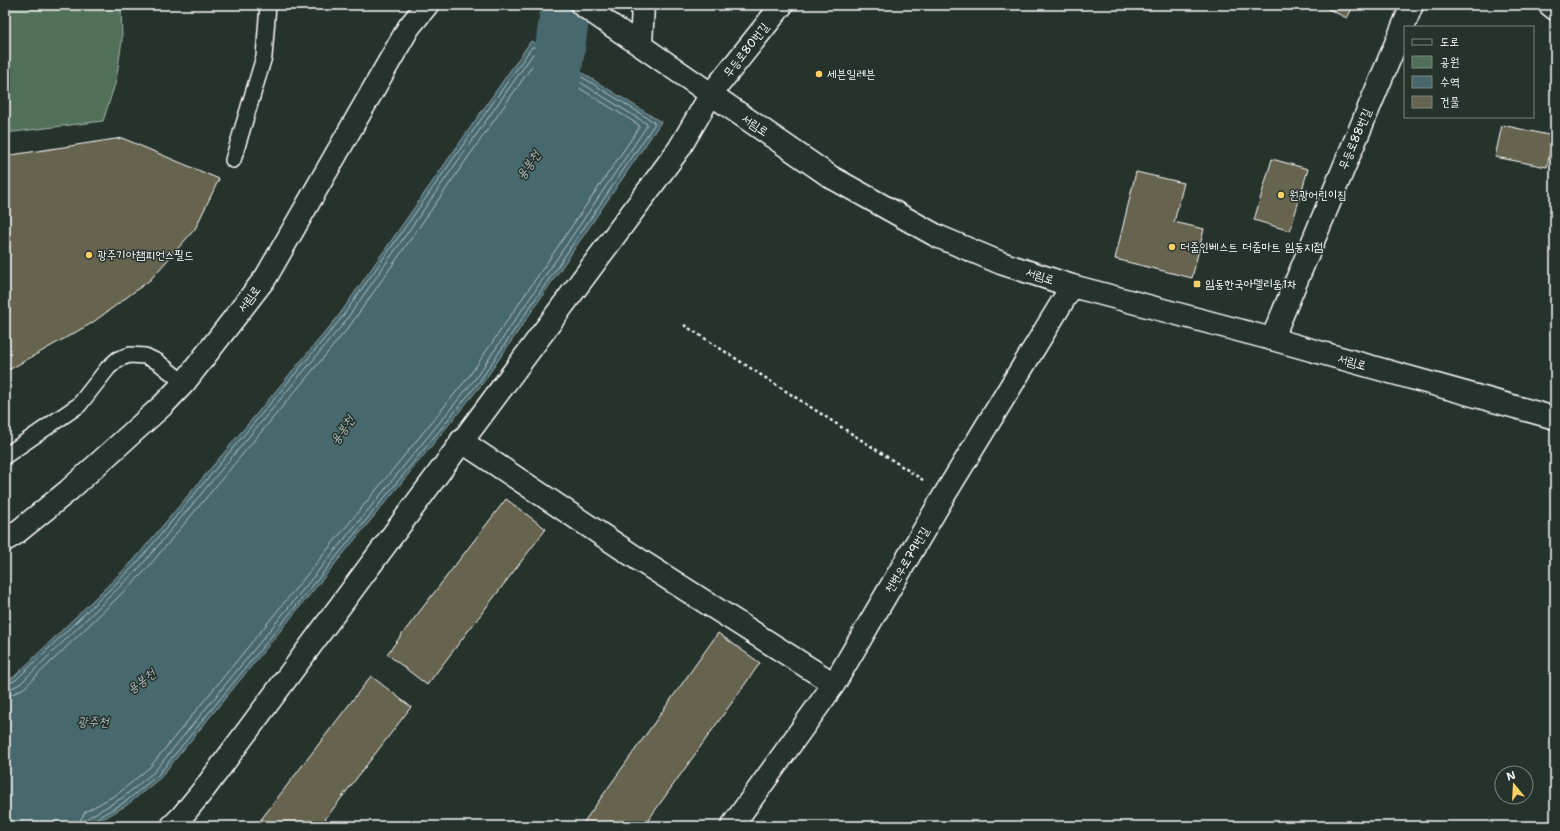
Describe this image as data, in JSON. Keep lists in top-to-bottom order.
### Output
{
  "streets": {
    "street": [
      "무등로80번길",
      "서림로",
      "무등로88번길",
      "천변우로79번길"
    ]
  },
  "crossings": [
    ["무등로80번길", "서림로"],
    ["서림로", "무등로88번길"],
    ["서림로", "천변우로79번길"]
  ],
  "water": ["용봉천", "광주천"],
  "places": {
    "other": [
      "세븐일레븐",
      "원광어린이집",
      "더줌인베스트 더줌마트 임동지점",
      "광주기아챔피언스필드"
    ],
    "transit": ["임동한국아델리움1차"]
  },
  "legend": [
    "도로",
    "공원",
    "수역",
    "건물"
  ],
  "north": "top"
}
